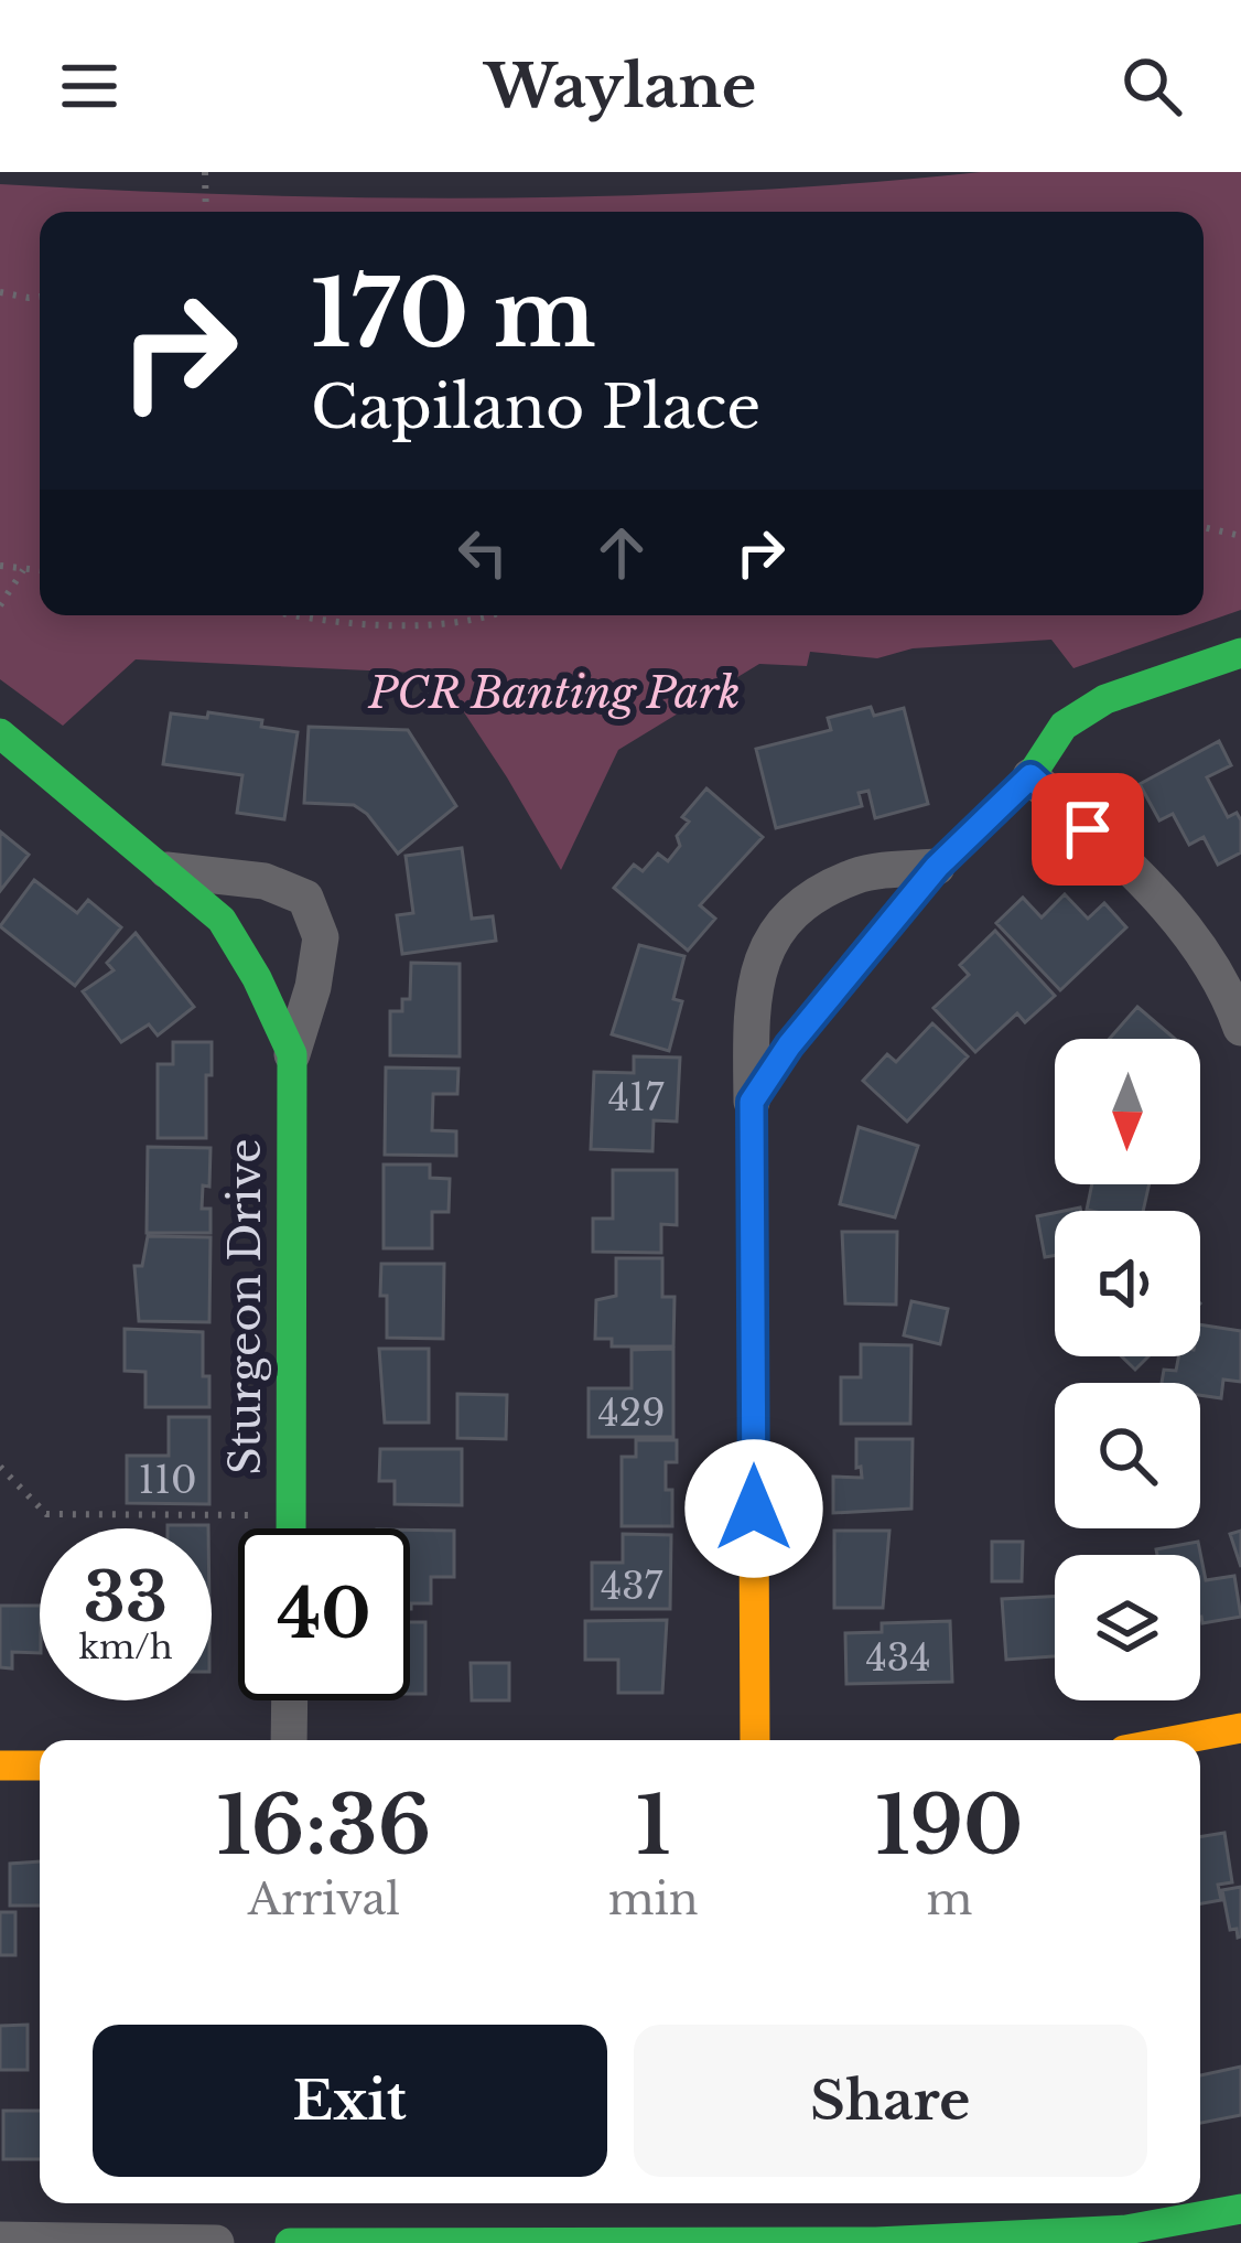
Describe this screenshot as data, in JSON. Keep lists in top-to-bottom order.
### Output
{
  "streets": {
    "street": ["Sturgeon Drive"]
  },
  "parks": ["PCR Banting Park"],
  "house_numbers": [
    "417",
    "429",
    "110",
    "437",
    "434"
  ],
  "north": "bottom",
  "page": {
    "header": "Waylane",
    "turn": ["170 m", "Capilano Place"],
    "speed": "33 km/h",
    "limit": "40",
    "eta": [
      "16:36",
      "Arrival",
      "1",
      "min",
      "190",
      "m"
    ],
    "buttons": ["Exit", "Share"]
  }
}
